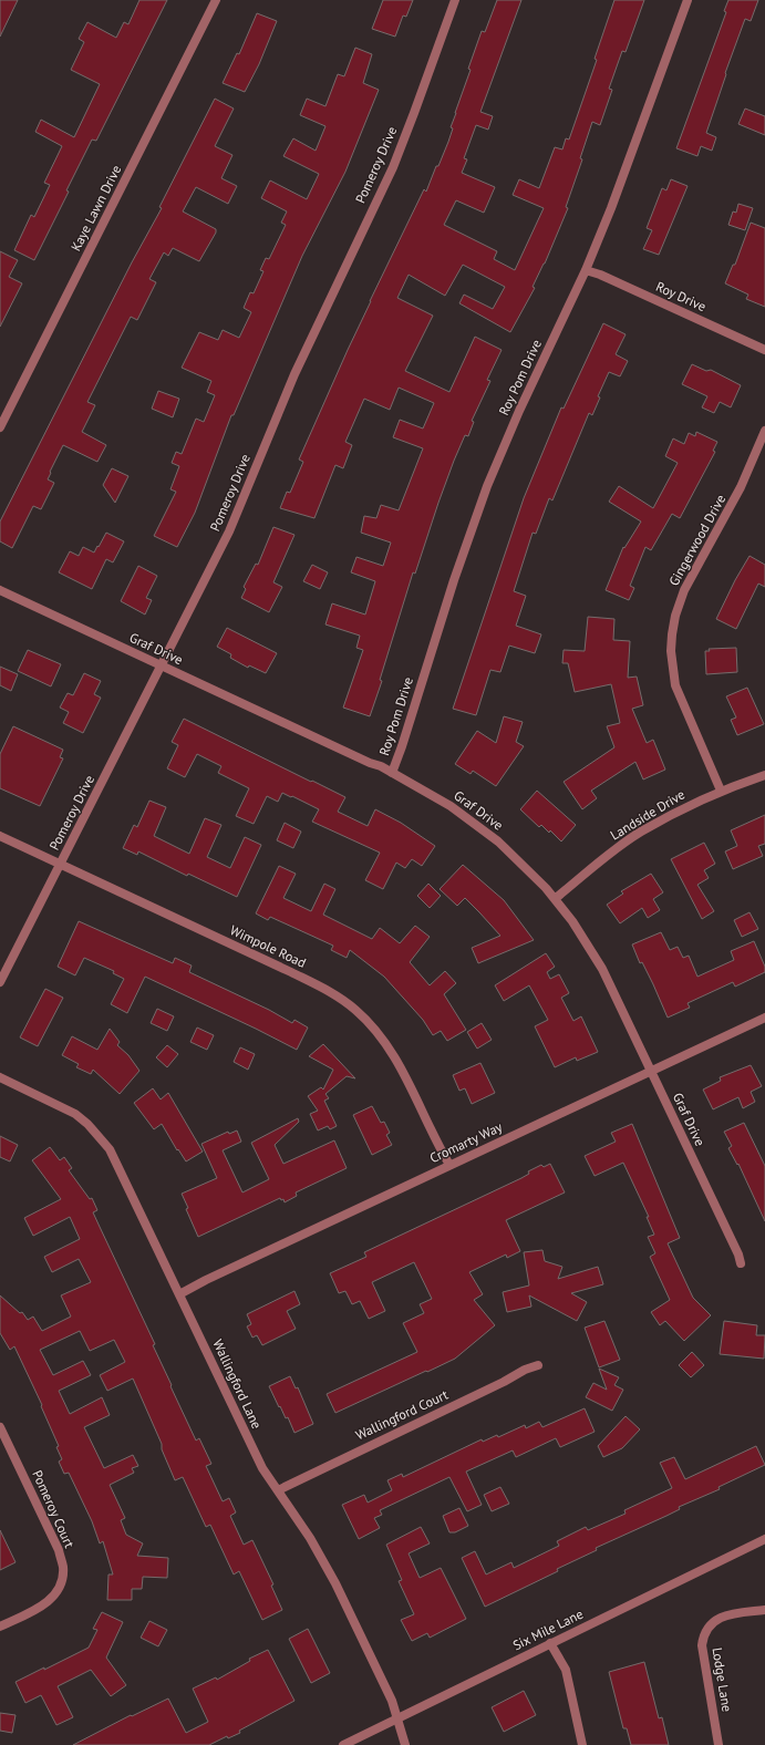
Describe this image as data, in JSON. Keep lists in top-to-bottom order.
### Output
{
  "streets": {
    "street": [
      "Pomeroy Drive",
      "Kaye Lawn Drive",
      "Roy Drive",
      "Roy Pom Drive",
      "Gingerwood Drive",
      "Graf Drive",
      "Landside Drive",
      "Wimpole Road",
      "Cromarty Way",
      "Wallingford Lane",
      "Wallingford Court",
      "Pomeroy Court",
      "Six Mile Lane",
      "Lodge Lane"
    ]
  },
  "crossings": [
    ["Pomeroy Drive", "Graf Drive"],
    ["Pomeroy Drive", "Wimpole Road"],
    ["Roy Drive", "Roy Pom Drive"],
    ["Roy Pom Drive", "Graf Drive"],
    ["Gingerwood Drive", "Landside Drive"],
    ["Graf Drive", "Landside Drive"],
    ["Graf Drive", "Cromarty Way"],
    ["Wimpole Road", "Cromarty Way"],
    ["Cromarty Way", "Wallingford Lane"],
    ["Wallingford Lane", "Wallingford Court"],
    ["Wallingford Lane", "Six Mile Lane"]
  ]
}
